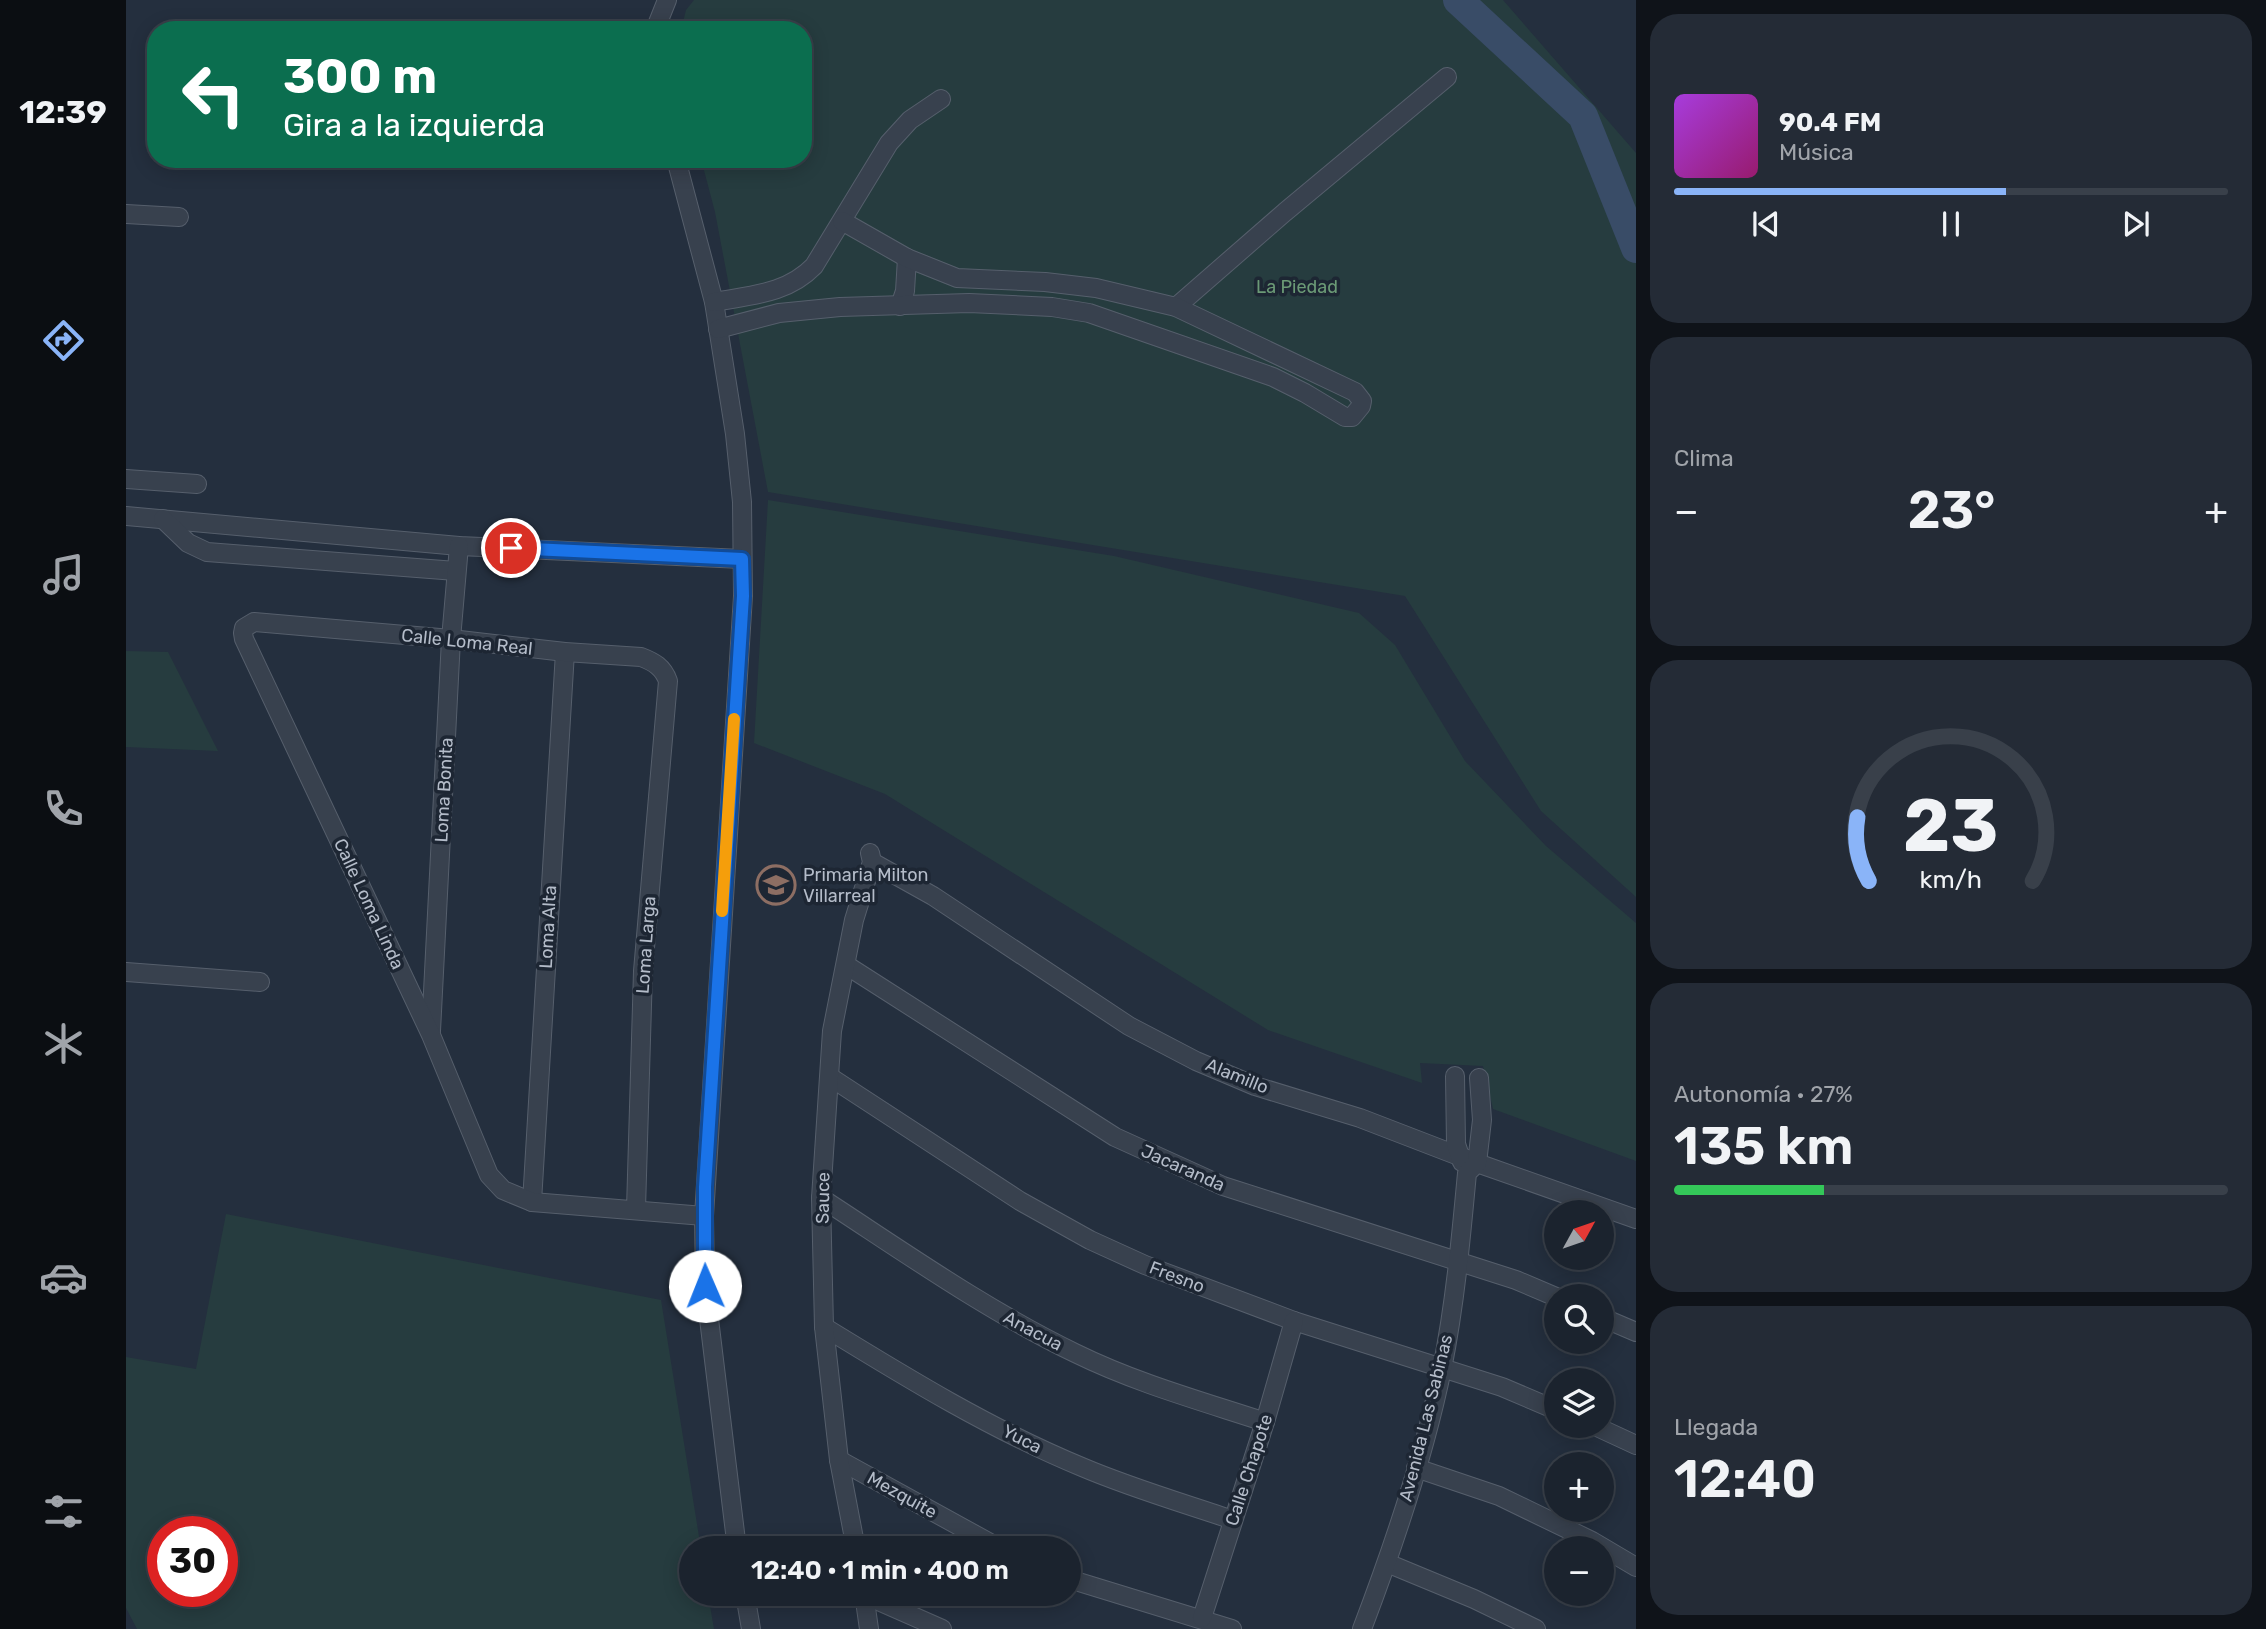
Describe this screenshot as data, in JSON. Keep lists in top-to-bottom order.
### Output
{
  "streets": {
    "street": [
      "Calle Loma Real",
      "Loma Bonita",
      "Calle Loma Linda",
      "Loma Alta",
      "Loma Larga",
      "Alamillo",
      "Jacaranda",
      "Sauce",
      "Fresno",
      "Anacua",
      "Avenida Las Sabinas",
      "Yuca",
      "Calle Chapote",
      "Mezquite"
    ]
  },
  "crossings": [
    ["Calle Loma Real", "Loma Bonita"],
    ["Calle Loma Real", "Calle Loma Linda"],
    ["Calle Loma Real", "Loma Alta"],
    ["Calle Loma Real", "Loma Larga"],
    ["Loma Bonita", "Calle Loma Linda"],
    ["Calle Loma Linda", "Loma Alta"],
    ["Alamillo", "Sauce"],
    ["Alamillo", "Avenida Las Sabinas"],
    ["Jacaranda", "Sauce"],
    ["Jacaranda", "Avenida Las Sabinas"],
    ["Sauce", "Fresno"],
    ["Sauce", "Anacua"],
    ["Sauce", "Yuca"],
    ["Sauce", "Mezquite"],
    ["Fresno", "Avenida Las Sabinas"],
    ["Fresno", "Calle Chapote"],
    ["Anacua", "Calle Chapote"],
    ["Yuca", "Calle Chapote"]
  ],
  "parks": ["La Piedad"],
  "places": {
    "school or university": ["Primaria Milton Villarreal"]
  },
  "north": "top right",
  "page": {
    "tabs": "12:39",
    "turn": ["300 m", "Gira a la izquierda"],
    "song": ["90.4 FM", "Música"],
    "tile": [
      "Clima",
      ["Autonomía · 27%", "135 km"],
      ["Llegada", "12:40"]
    ],
    "heat": ["−", "23°", "+"],
    "map_buttons": ["+", "−"],
    "limit": "30",
    "trip": "12:40 · 1 min · 400 m",
    "gauge": ["23", "km/h"]
  }
}
